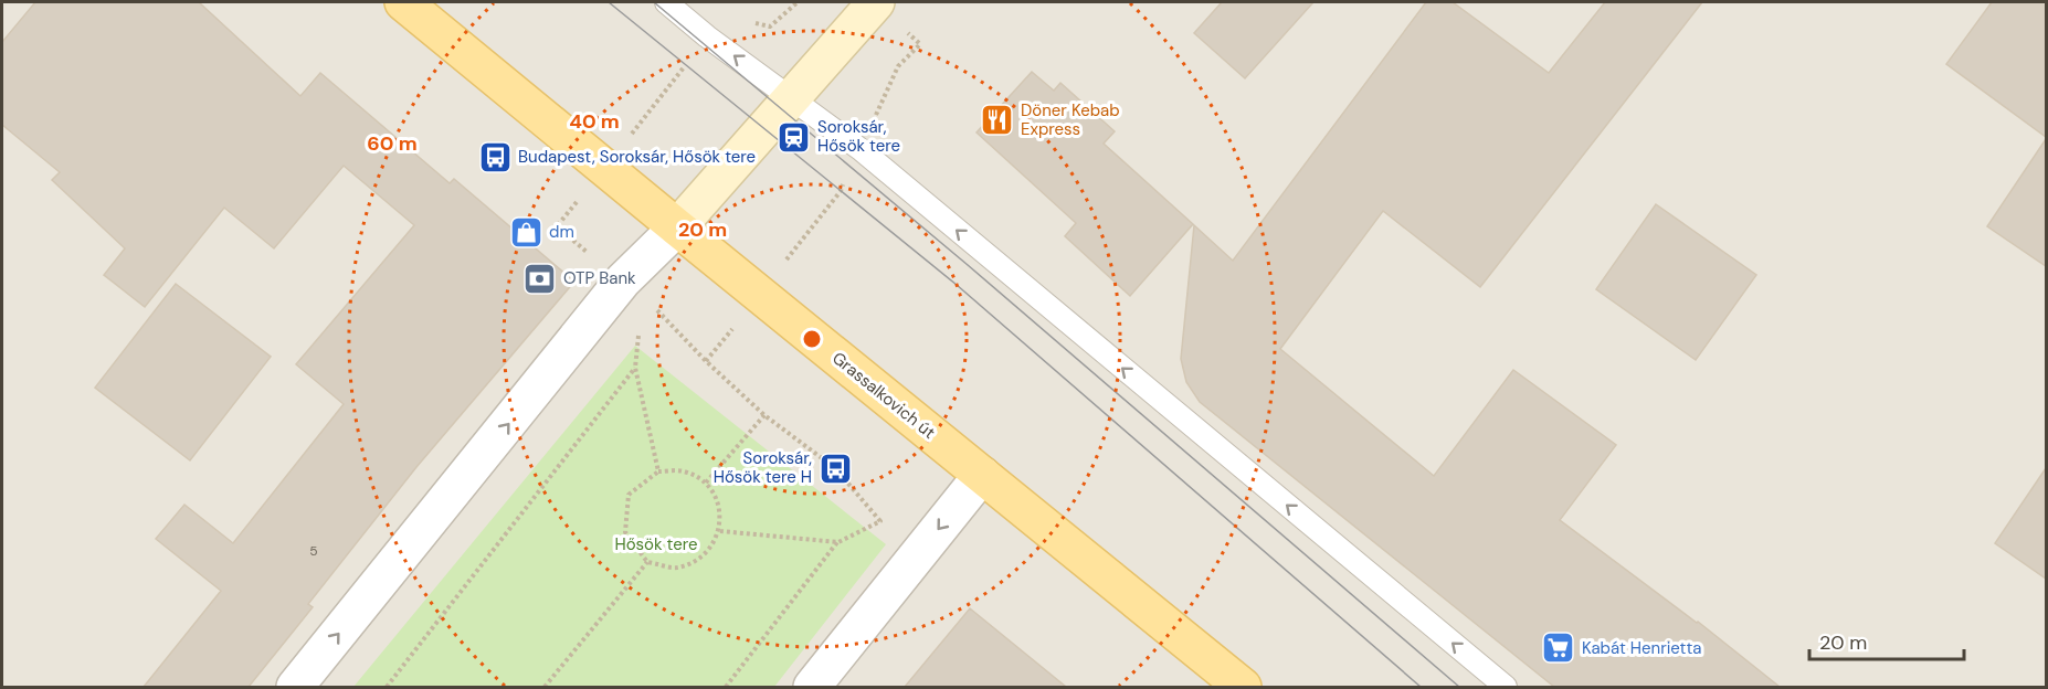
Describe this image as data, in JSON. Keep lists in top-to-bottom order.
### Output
{
  "streets": {
    "main road": ["Grassalkovich út"]
  },
  "parks": ["Hősök tere"],
  "places": {
    "restaurant": ["Döner Kebab Express"],
    "station": ["Soroksár, Hősök tere"],
    "bus stop": ["Budapest, Soroksár, Hősök tere", "Soroksár, Hősök tere H"],
    "shop": ["dm"],
    "bank": ["OTP Bank"],
    "supermarket": ["Kabát Henrietta"]
  },
  "house_numbers": ["5"],
  "scale_bar": "20 m",
  "rings": ["40 m", "60 m", "20 m"]
}
